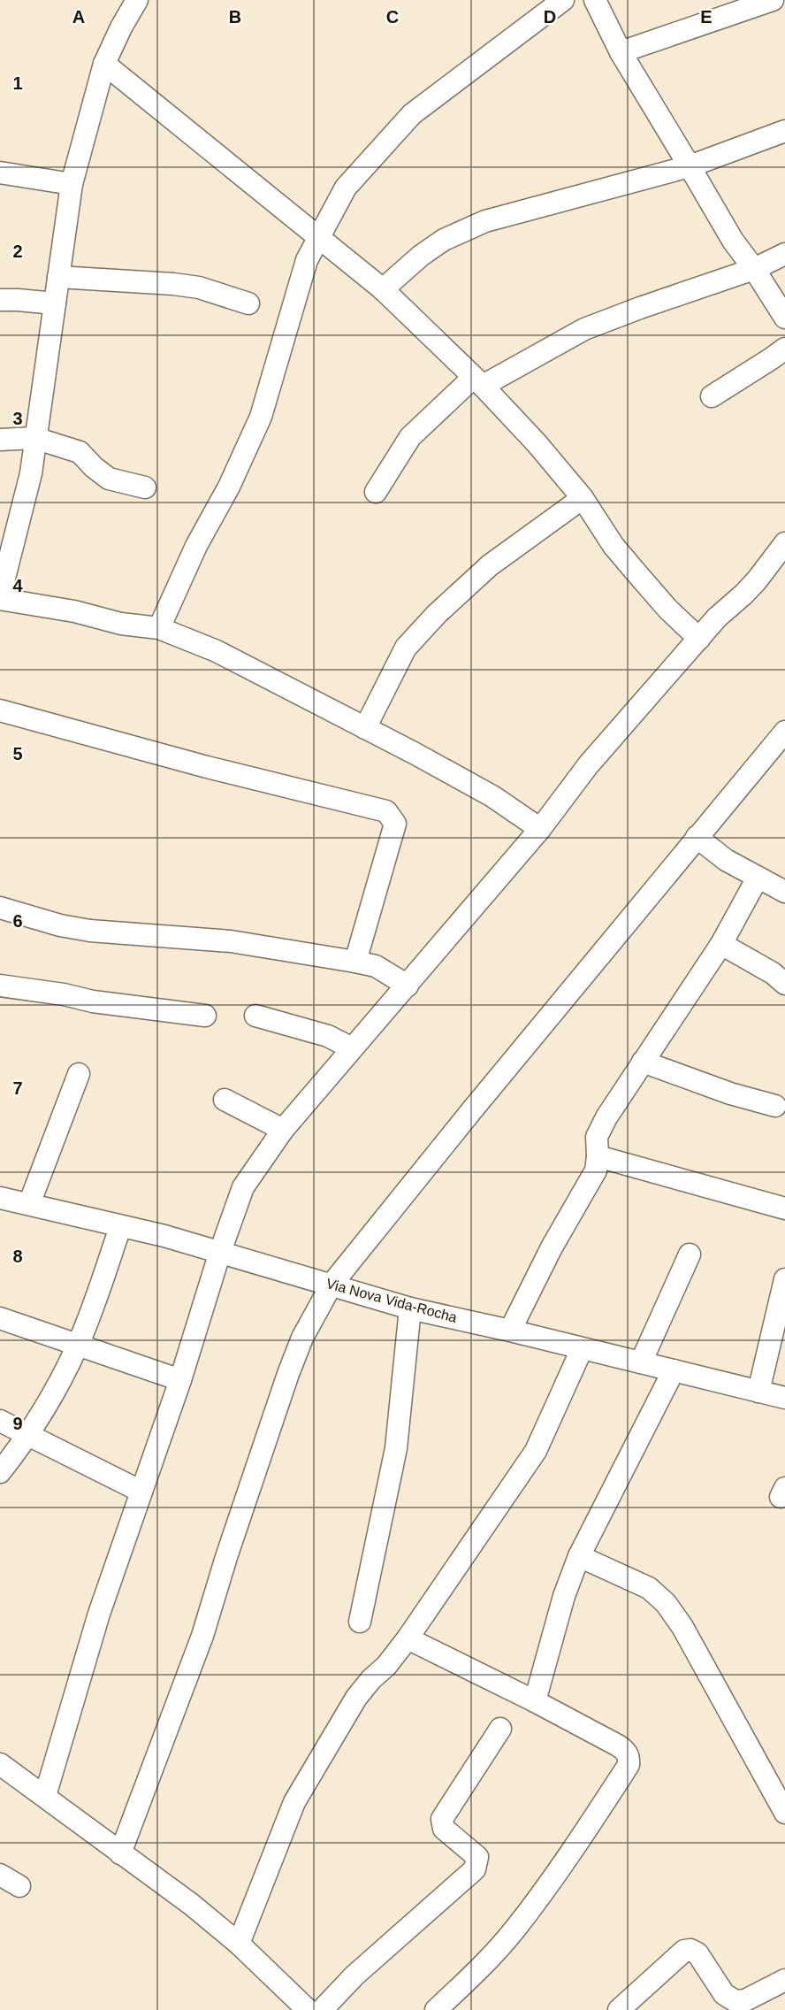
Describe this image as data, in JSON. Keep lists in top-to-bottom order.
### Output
{
  "streets": {
    "street": ["Via Nova Vida-Rocha"]
  },
  "grid": {
    "columns": [
      "A",
      "B",
      "C",
      "D",
      "E"
    ],
    "rows": [
      "1",
      "2",
      "3",
      "4",
      "5",
      "6",
      "7",
      "8",
      "9"
    ]
  }
}
